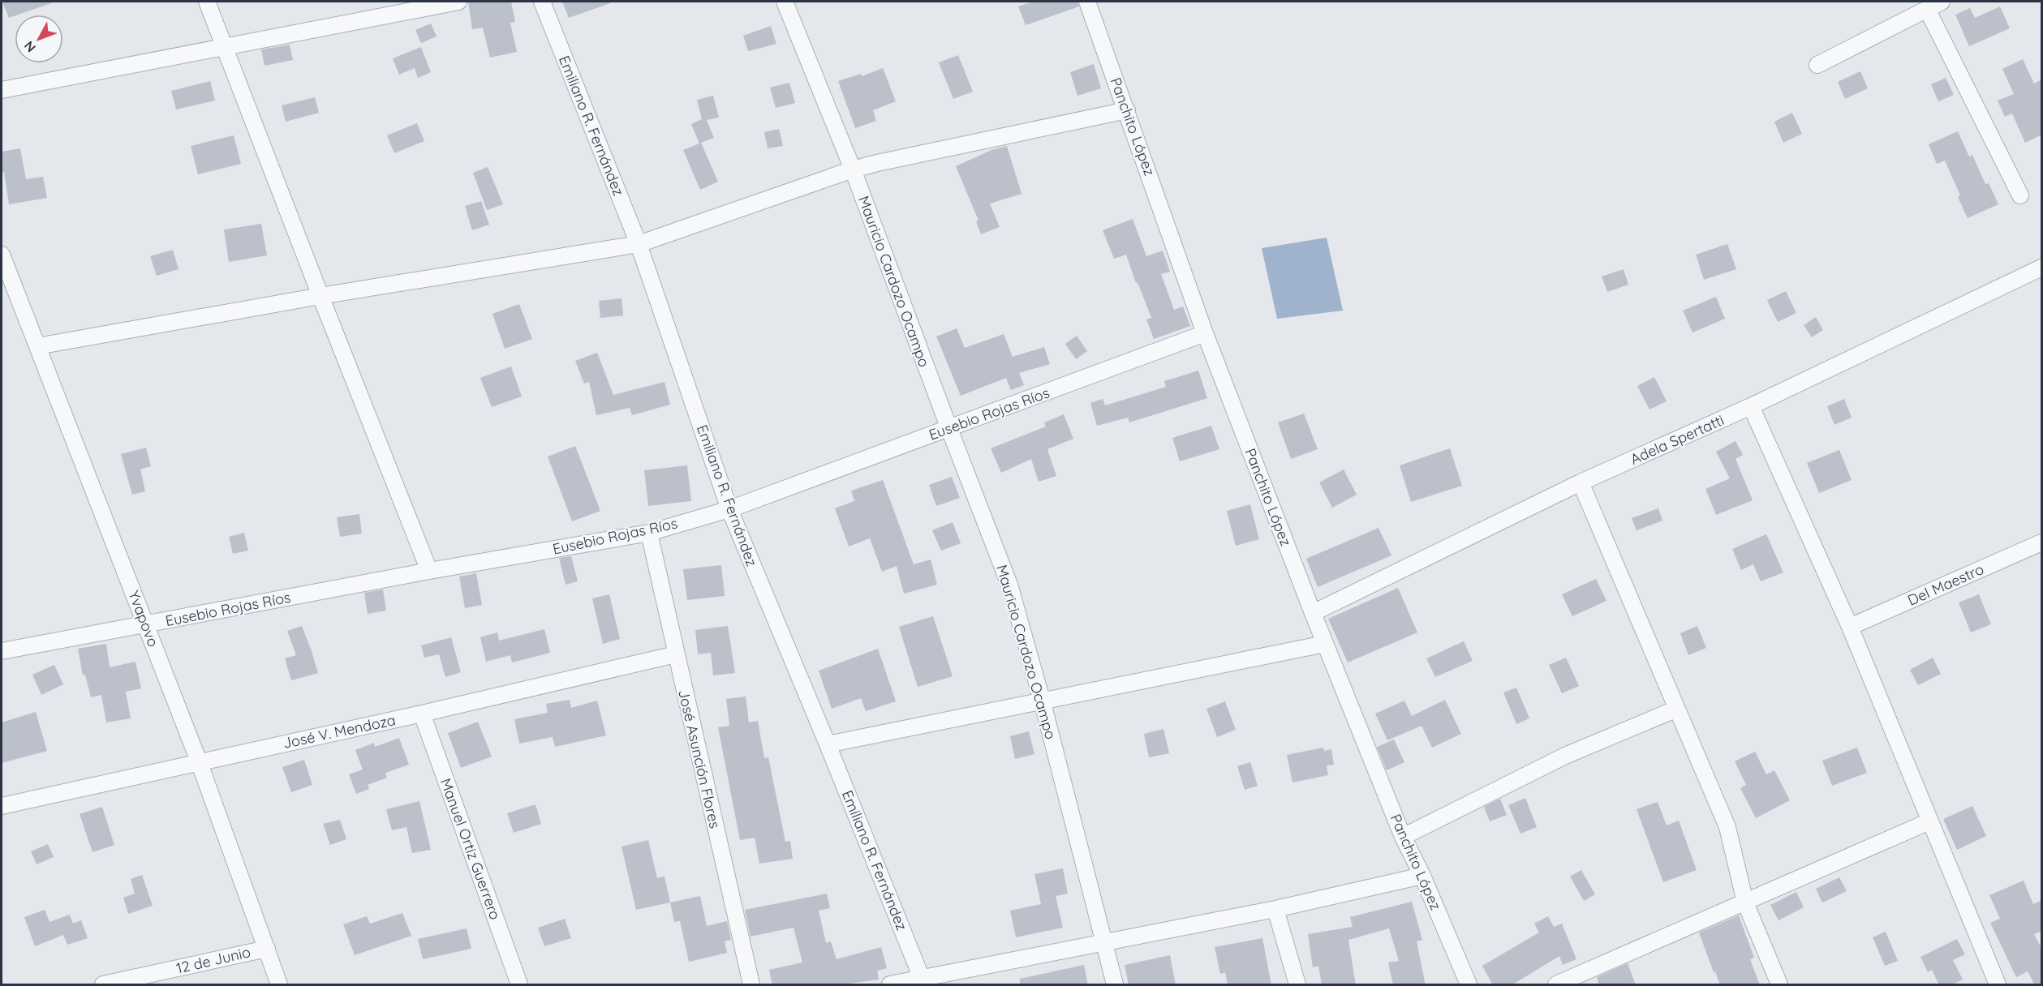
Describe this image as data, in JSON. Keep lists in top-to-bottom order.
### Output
{
  "streets": {
    "street": [
      "Emiliano R. Fernández",
      "Panchito López",
      "Mauricio Cardozo Ocampo",
      "Eusebio Rojas Ríos",
      "Adela Spertatti",
      "Del Maestro",
      "Yvapovo",
      "José V. Mendoza",
      "José Asunción Flores",
      "Manuel Ortiz Guerrero",
      "12 de Junio"
    ]
  },
  "crossings": [
    ["Emiliano R. Fernández", "Eusebio Rojas Ríos"],
    ["Panchito López", "Eusebio Rojas Ríos"],
    ["Panchito López", "Adela Spertatti"],
    ["Mauricio Cardozo Ocampo", "Eusebio Rojas Ríos"],
    ["Eusebio Rojas Ríos", "Yvapovo"],
    ["Eusebio Rojas Ríos", "José Asunción Flores"],
    ["Yvapovo", "José V. Mendoza"],
    ["Yvapovo", "12 de Junio"],
    ["José V. Mendoza", "José Asunción Flores"],
    ["José V. Mendoza", "Manuel Ortiz Guerrero"]
  ],
  "north": "bottom left"
}
